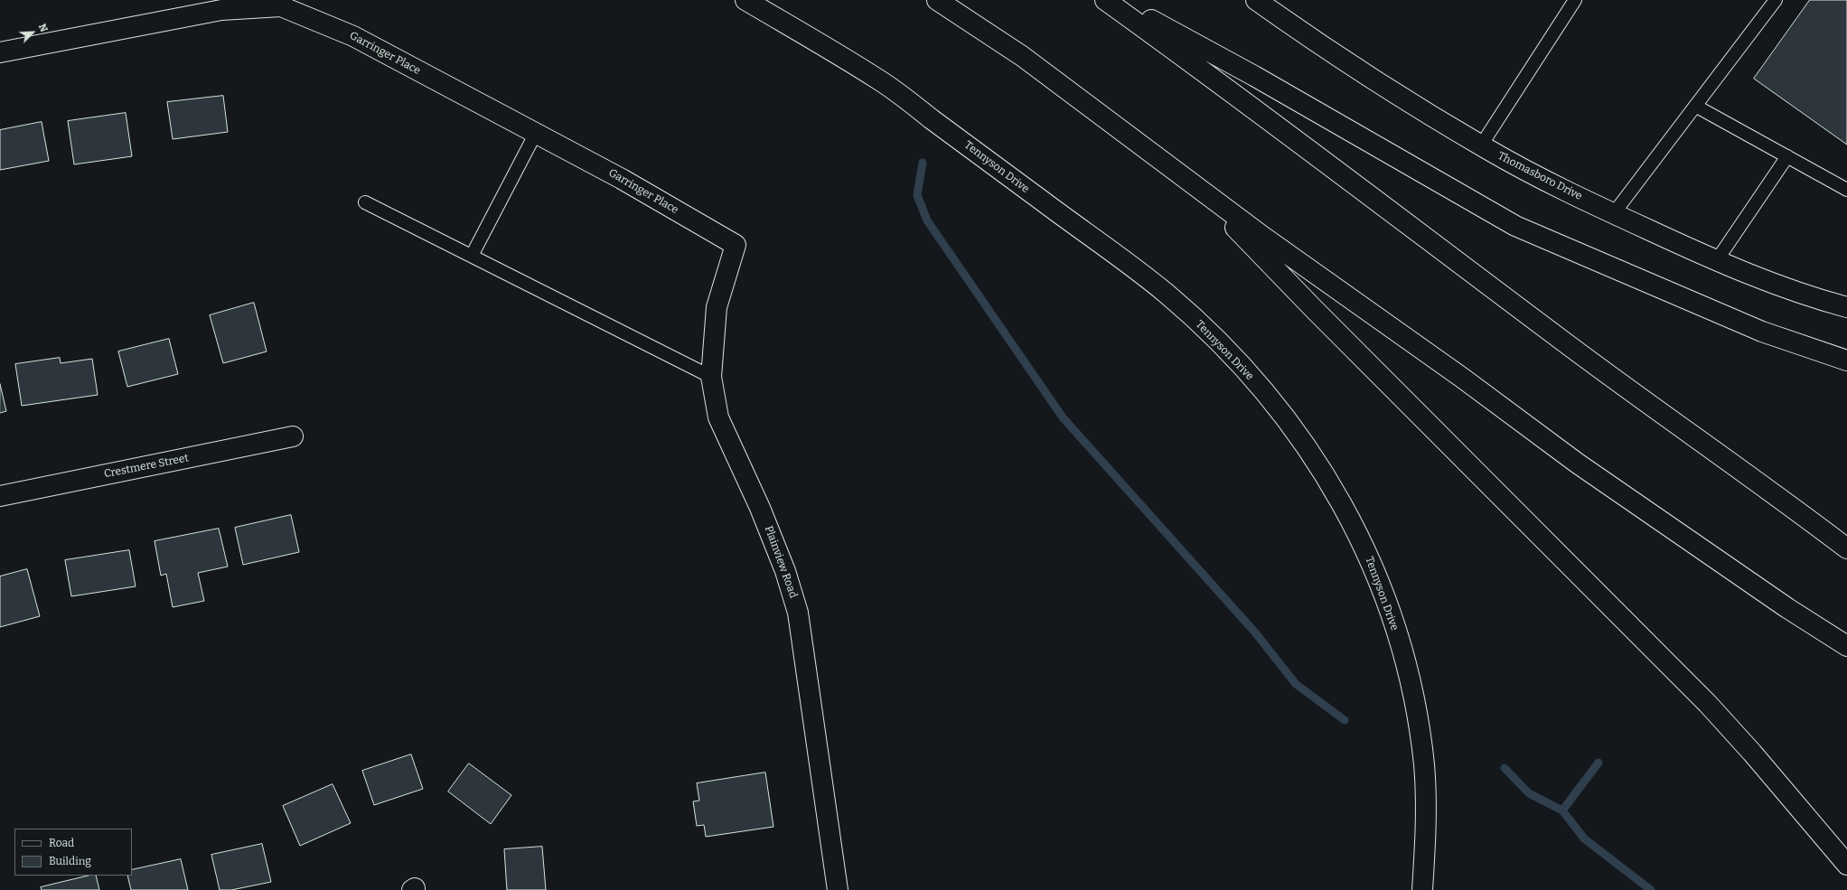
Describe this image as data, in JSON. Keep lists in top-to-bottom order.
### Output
{
  "streets": {
    "main road": [
      "Garringer Place",
      "Tennyson Drive",
      "Thomasboro Drive",
      "Crestmere Street",
      "Plainview Road"
    ]
  },
  "crossings": [
    ["Garringer Place", "Plainview Road"]
  ],
  "legend": ["Road", "Building"],
  "north": "top right"
}
